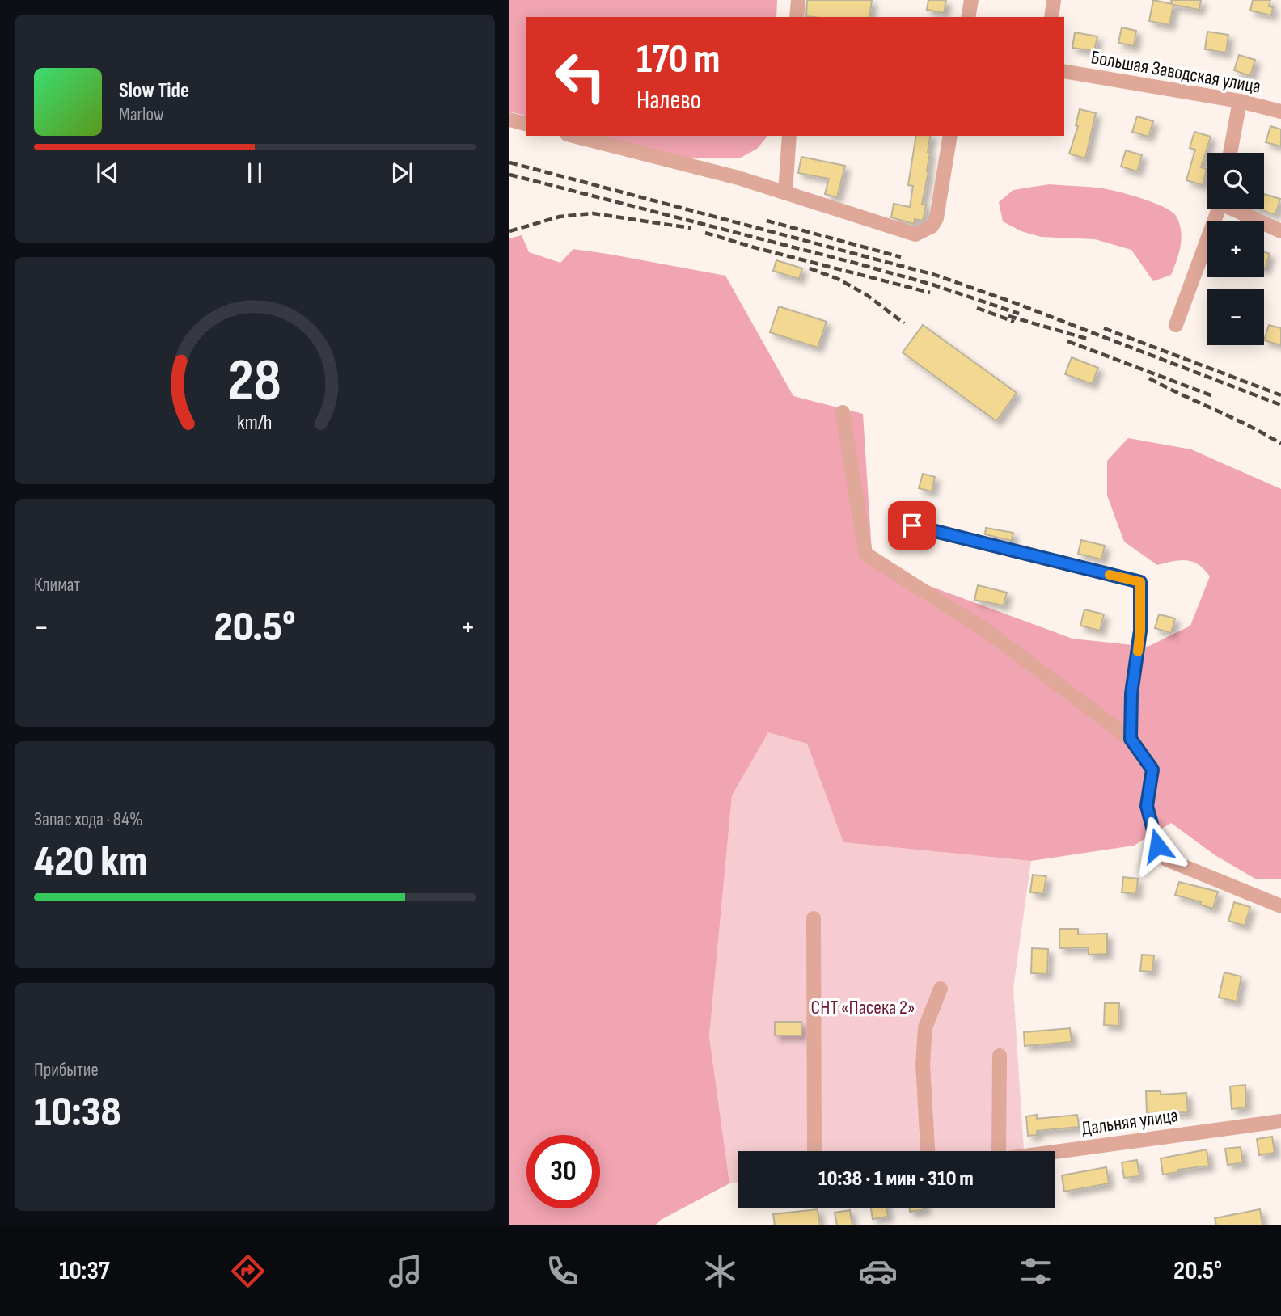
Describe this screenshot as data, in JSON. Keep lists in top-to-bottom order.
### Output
{
  "streets": {
    "street": ["Большая Заводская улица", "Дальняя улица"]
  },
  "parks": ["СНТ «Пасека 2»"],
  "page": {
    "turn": ["170 m", "Налево"],
    "song": ["Slow Tide", "Marlow"],
    "map_buttons": ["+", "−"],
    "tile": [
      "Климат",
      ["Запас хода · 84%", "420 km"],
      ["Прибытие", "10:38"]
    ],
    "heat": ["−", "20.5°", "+"],
    "limit": "30",
    "trip": "10:38 · 1 мин · 310 m",
    "tabs": ["10:37", "20.5°"],
    "gauge": ["28", "km/h"]
  }
}
